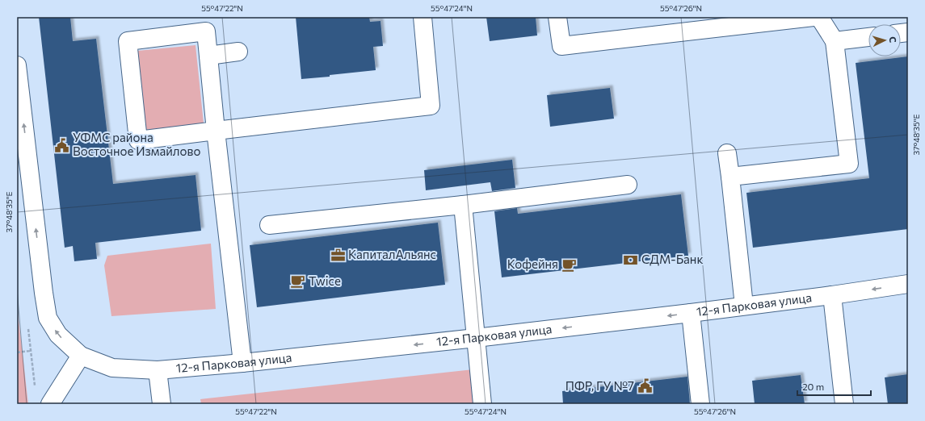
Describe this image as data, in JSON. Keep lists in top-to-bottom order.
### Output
{
  "streets": {
    "street": ["12-я Парковая улица"]
  },
  "places": {
    "public building": ["УФМС района Восточное Измайлово", "ПФР, ГУ №7"],
    "office": ["КапиталАльянс"],
    "bank": ["СДМ-Банк"],
    "cafe": ["Кофейня", "Twice"]
  },
  "scale_bar": "20 m",
  "north": "right",
  "coordinates": [
    "55°47'22\"N",
    "55°47'24\"N",
    "55°47'26\"N",
    "37°48'35\"E"
  ]
}
